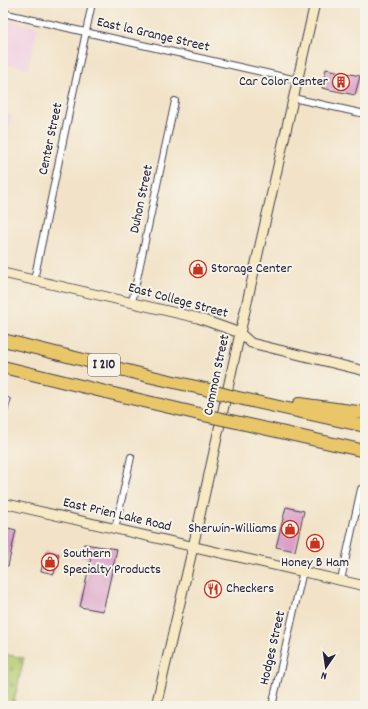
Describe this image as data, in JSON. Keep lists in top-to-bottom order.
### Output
{
  "streets": {
    "highway": ["I 210"],
    "street": [
      "East la Grange Street",
      "Center Street",
      "Duhon Street",
      "East College Street",
      "Common Street",
      "East Prien Lake Road",
      "Hodges Street"
    ]
  },
  "crossings": [
    ["East la Grange Street", "Center Street"],
    ["East la Grange Street", "Common Street"],
    ["Center Street", "East College Street"],
    ["Duhon Street", "East College Street"],
    ["East College Street", "Common Street"],
    ["Common Street", "East Prien Lake Road"],
    ["East Prien Lake Road", "Hodges Street"]
  ],
  "places": {
    "building": ["Car Color Center"],
    "shop": [
      "Storage Center",
      "Sherwin-Williams",
      "Honey B Ham",
      "Southern Specialty Products"
    ],
    "restaurant": ["Checkers"]
  },
  "north": "bottom"
}
